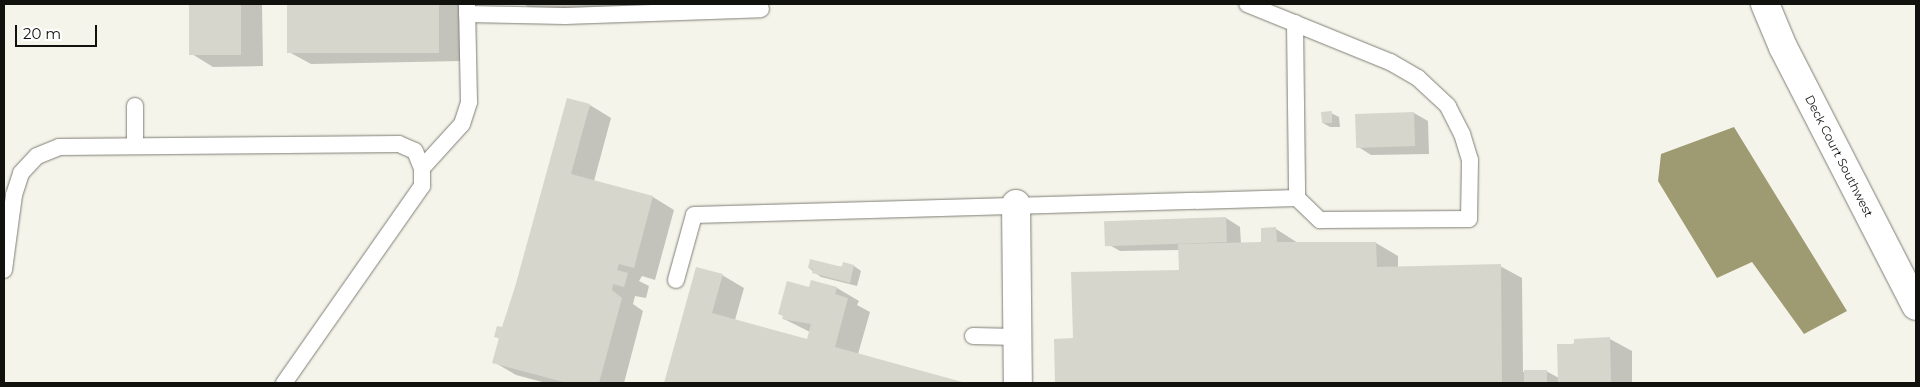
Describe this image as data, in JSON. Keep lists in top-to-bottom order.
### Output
{
  "streets": {
    "street": ["Deck Court Southwest"]
  },
  "scale_bar": "20 m"
}
